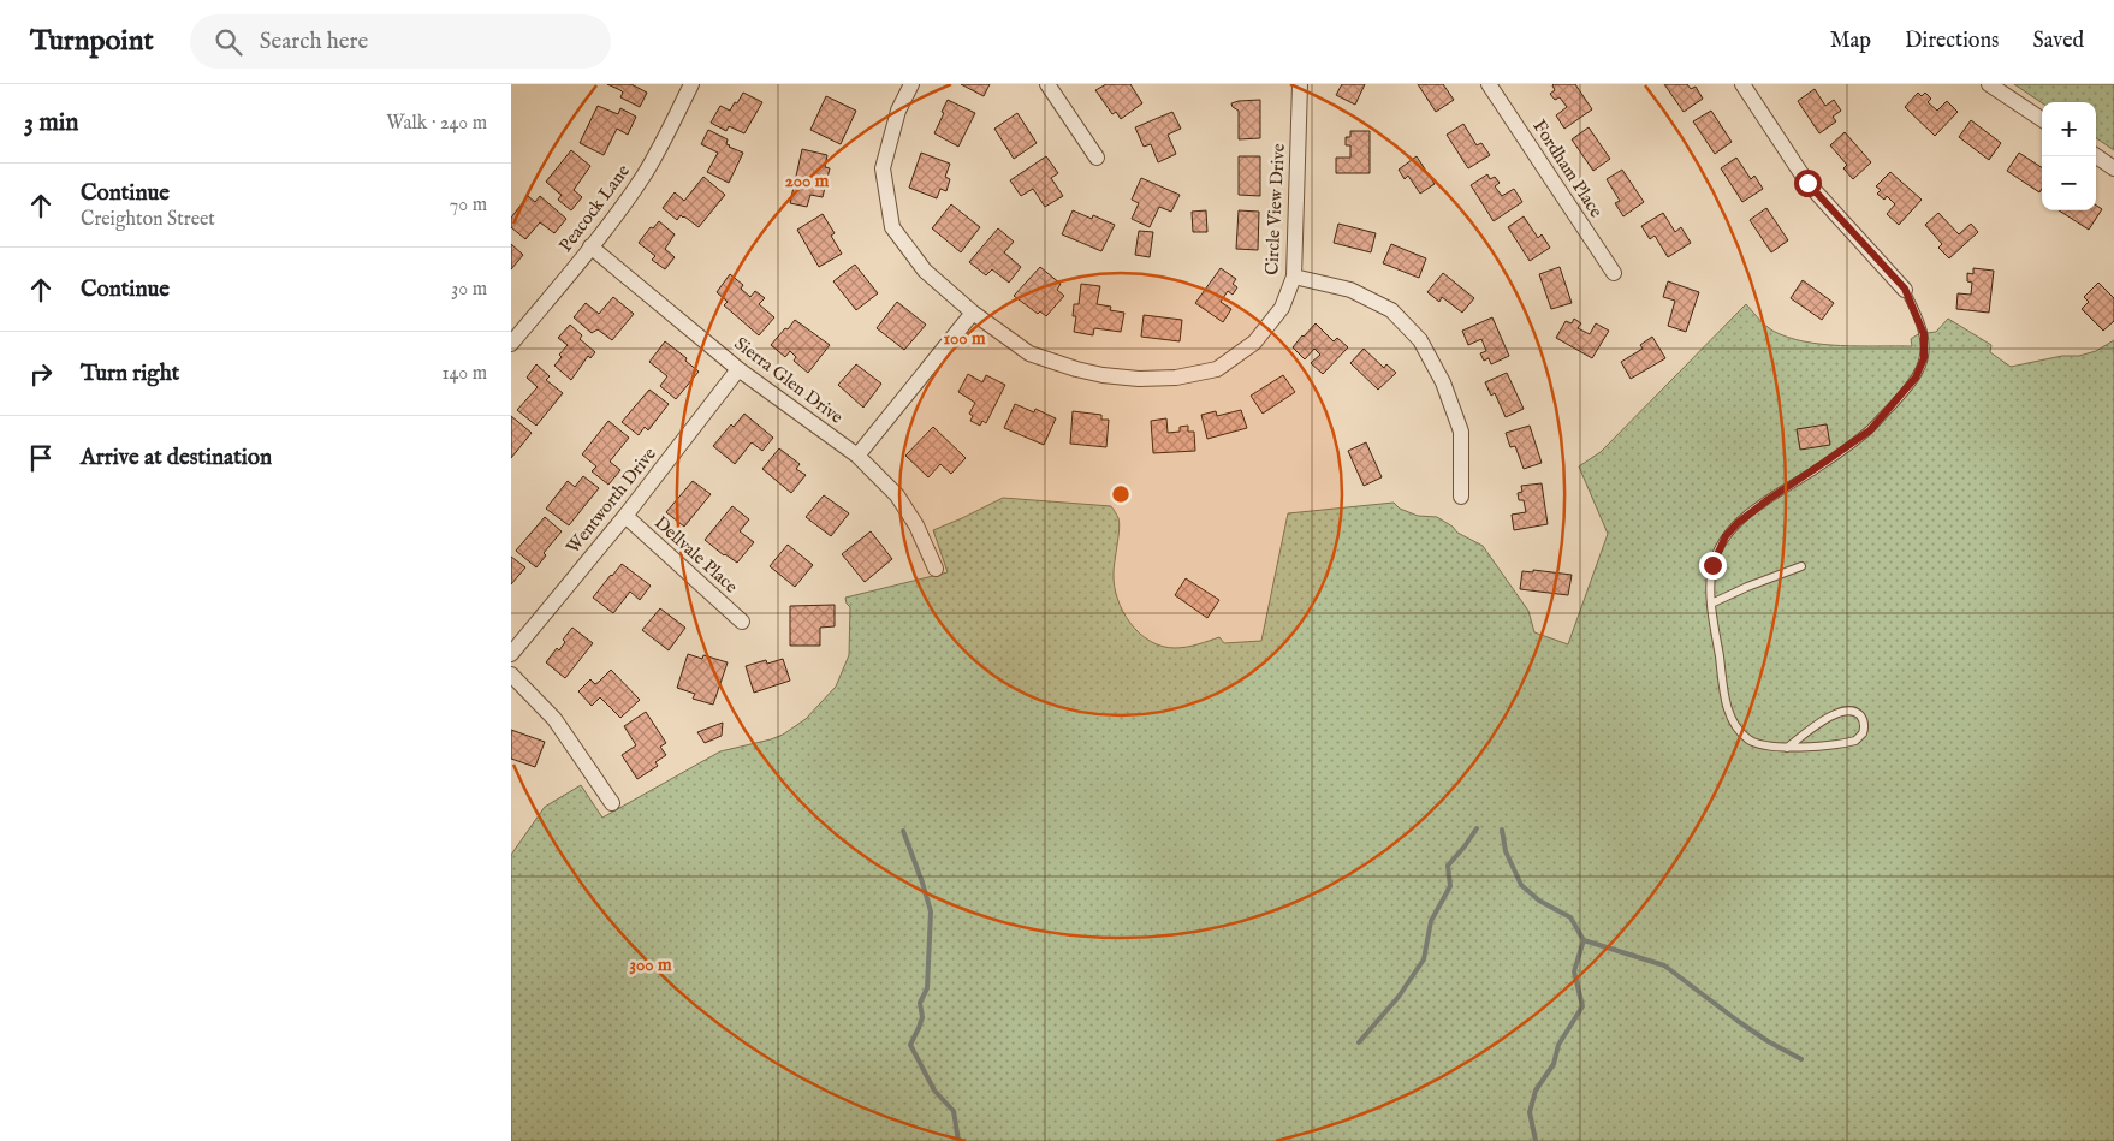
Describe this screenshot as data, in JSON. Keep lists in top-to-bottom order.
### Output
{
  "streets": {
    "street": [
      "Fordham Place",
      "Peacock Lane",
      "Circle View Drive",
      "Sierra Glen Drive",
      "Wentworth Drive",
      "Dellvale Place"
    ]
  },
  "crossings": [
    ["Peacock Lane", "Sierra Glen Drive"],
    ["Sierra Glen Drive", "Wentworth Drive"],
    ["Wentworth Drive", "Dellvale Place"]
  ],
  "page": {
    "header": "Turnpoint",
    "search": "Search here",
    "nav": ["Map", "Directions", "Saved"],
    "heading": ["3 min", "Walk · 240 m"],
    "map_buttons": ["+", "−"],
    "list": [
      ["Continue", "Creighton Street", "70 m"],
      ["Continue", "30 m"],
      ["Turn right", "140 m"],
      "Arrive at destination"
    ]
  },
  "rings": ["200 m", "100 m", "300 m"]
}
